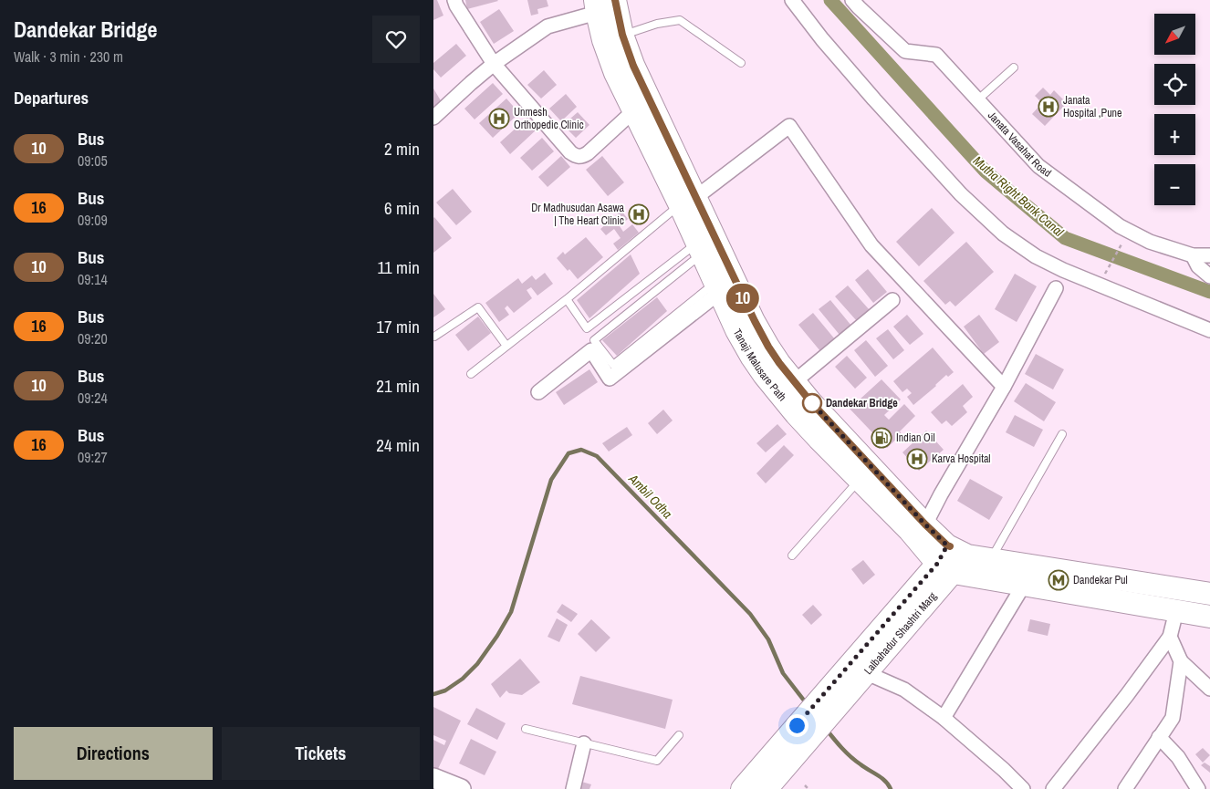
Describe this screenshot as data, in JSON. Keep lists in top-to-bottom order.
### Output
{
  "streets": {
    "main road": ["Tanaji Malusare Path", "Lalbahadur Shashtri Marg"],
    "street": ["Janata Vasahat Road"]
  },
  "crossings": [
    ["Tanaji Malusare Path", "Lalbahadur Shashtri Marg"]
  ],
  "water": ["Mutha Right Bank Canal", "Ambil Odha"],
  "places": {
    "hospital": [
      "Janata Hospital ,Pune",
      "Unmesh Orthopedic Clinic",
      "Dr Madhusudan Asawa | The Heart Clinic",
      "Karva Hospital"
    ],
    "other": ["Dandekar Bridge"],
    "fuel station": ["Indian Oil"],
    "metro station": ["Dandekar Pul"]
  },
  "lines": ["bus line 10"],
  "north": "bottom left",
  "page": {
    "heading": [
      ["Dandekar Bridge", "Walk · 3 min · 230 m"],
      "Departures"
    ],
    "on_map": "10",
    "map_buttons": ["+", "−"],
    "list": [
      {
        "mark": "10",
        "name": "Bus",
        "note": "09:05",
        "value": "2 min"
      },
      {
        "mark": "16",
        "name": "Bus",
        "note": "09:09",
        "value": "6 min"
      },
      {
        "mark": "10",
        "name": "Bus",
        "note": "09:14",
        "value": "11 min"
      },
      {
        "mark": "16",
        "name": "Bus",
        "note": "09:20",
        "value": "17 min"
      },
      {
        "mark": "10",
        "name": "Bus",
        "note": "09:24",
        "value": "21 min"
      },
      {
        "mark": "16",
        "name": "Bus",
        "note": "09:27",
        "value": "24 min"
      }
    ],
    "buttons": ["Directions", "Tickets"]
  }
}
